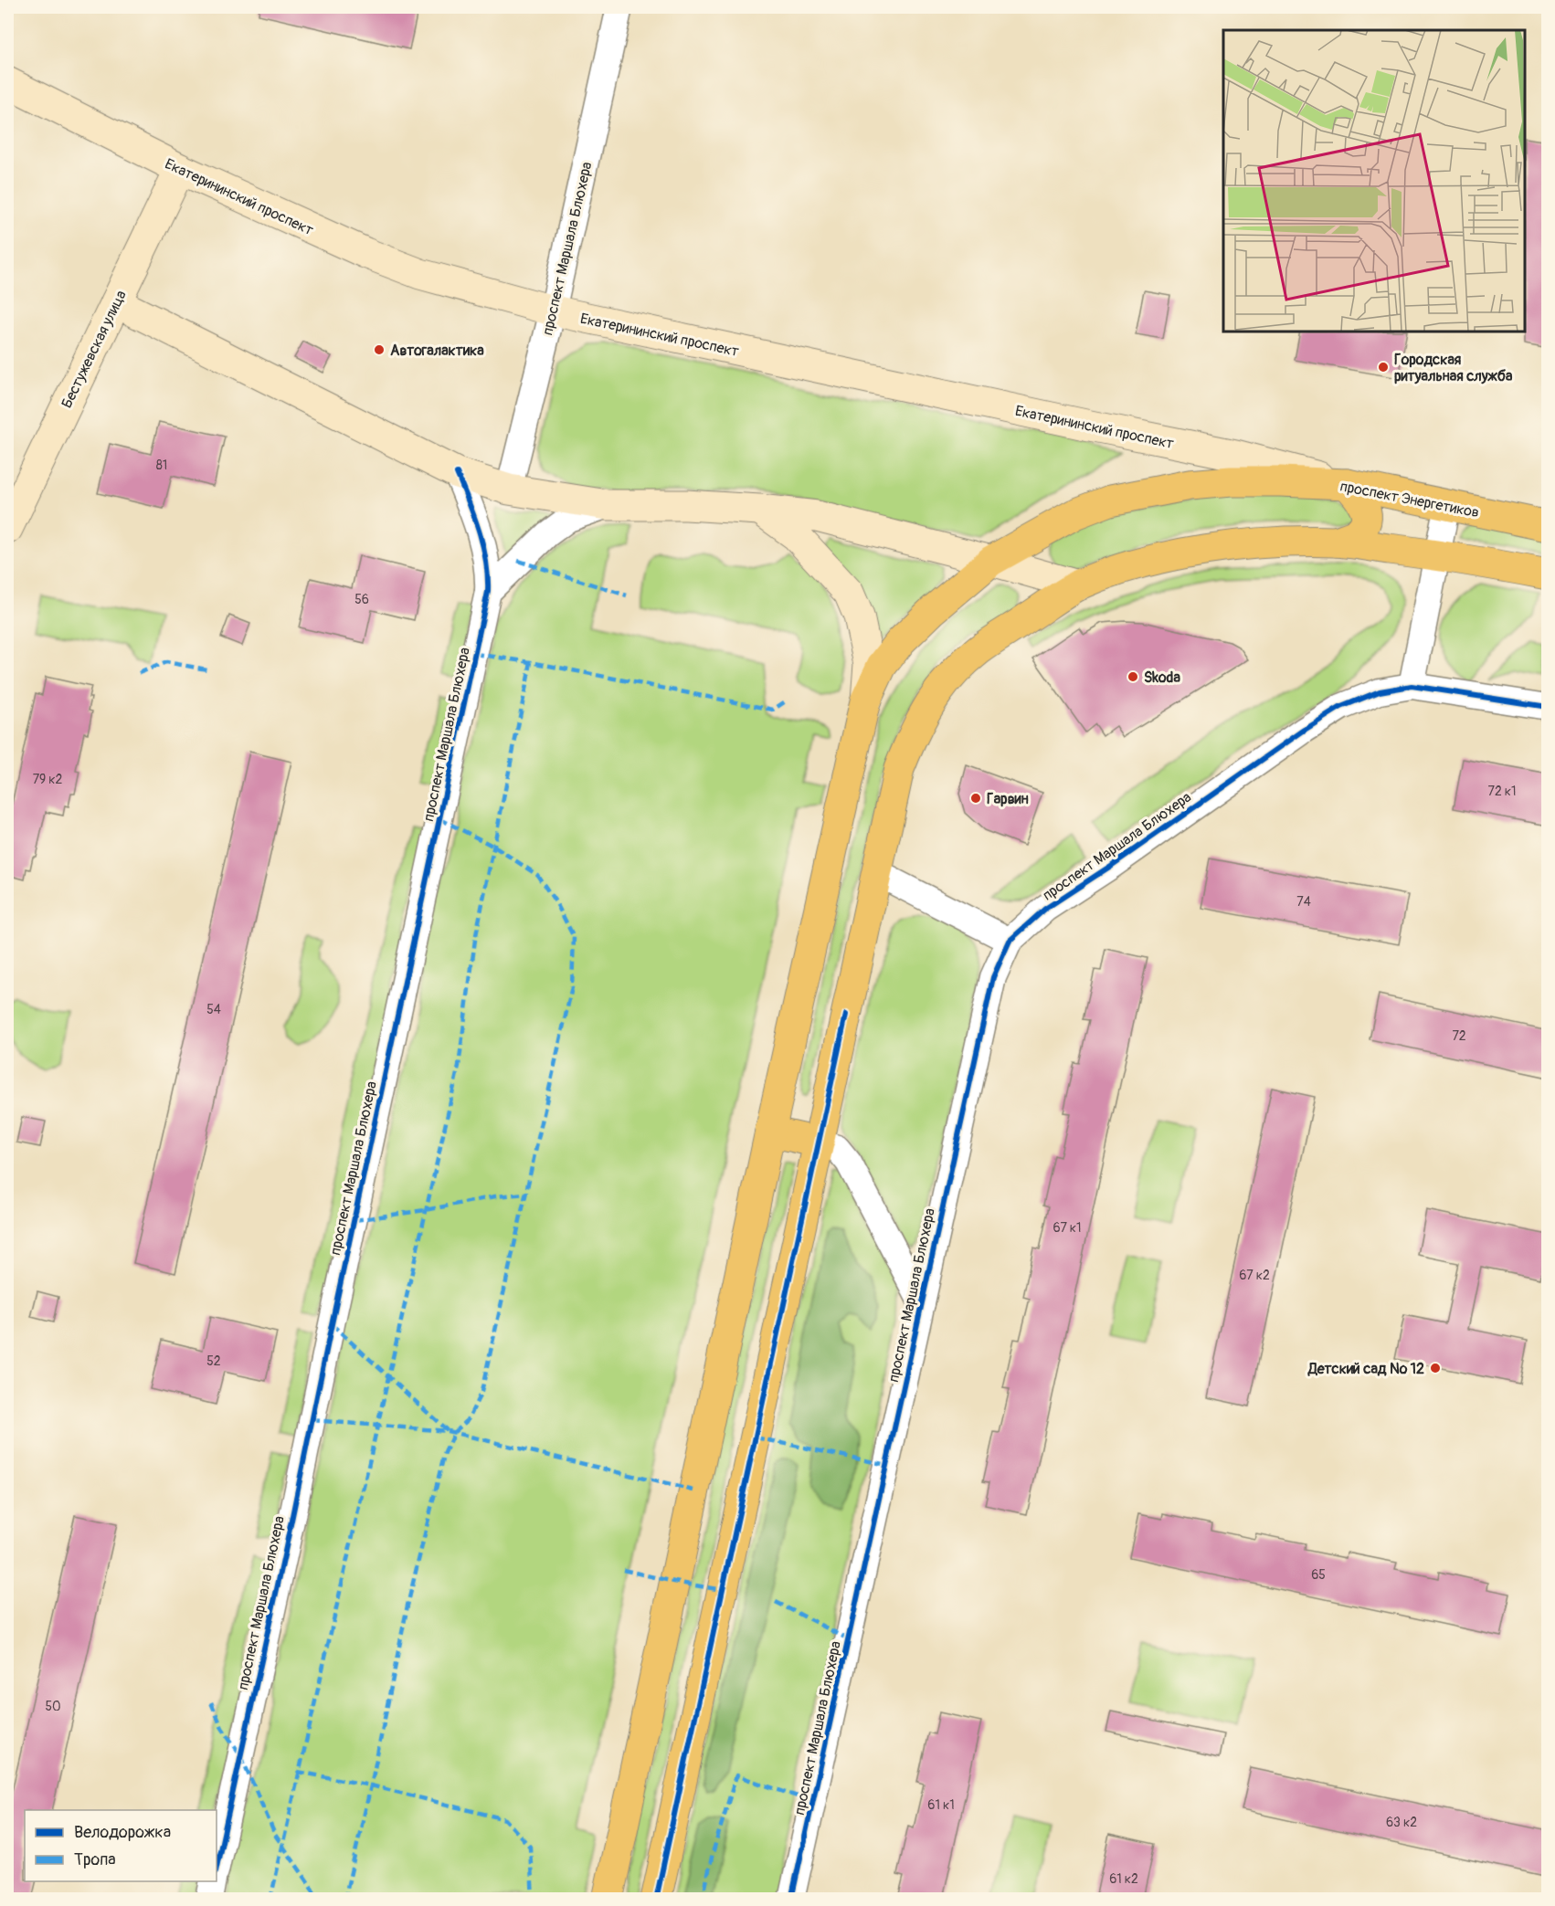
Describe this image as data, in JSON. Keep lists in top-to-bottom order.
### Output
{
  "streets": {
    "main road": ["проспект Энергетиков"],
    "street": ["Екатерининский проспект", "проспект Маршала Блюхера", "Бестужевская улица"]
  },
  "crossings": [
    ["Екатерининский проспект", "проспект Маршала Блюхера"],
    ["Екатерининский проспект", "Бестужевская улица"],
    ["Екатерининский проспект", "проспект Энергетиков"]
  ],
  "places": [
    "Автогалактика",
    "Городская ритуальная служба",
    "Skoda",
    "Гарвин",
    "Детский сад № 12"
  ],
  "house_numbers": [
    "81",
    "56",
    "79 к2",
    "72 к1",
    "74",
    "54",
    "72",
    "67 к1",
    "67 к2",
    "52",
    "65",
    "50",
    "61 к1",
    "63 к2",
    "61 к2"
  ],
  "legend": ["Велодорожка", "Тропа"]
}
